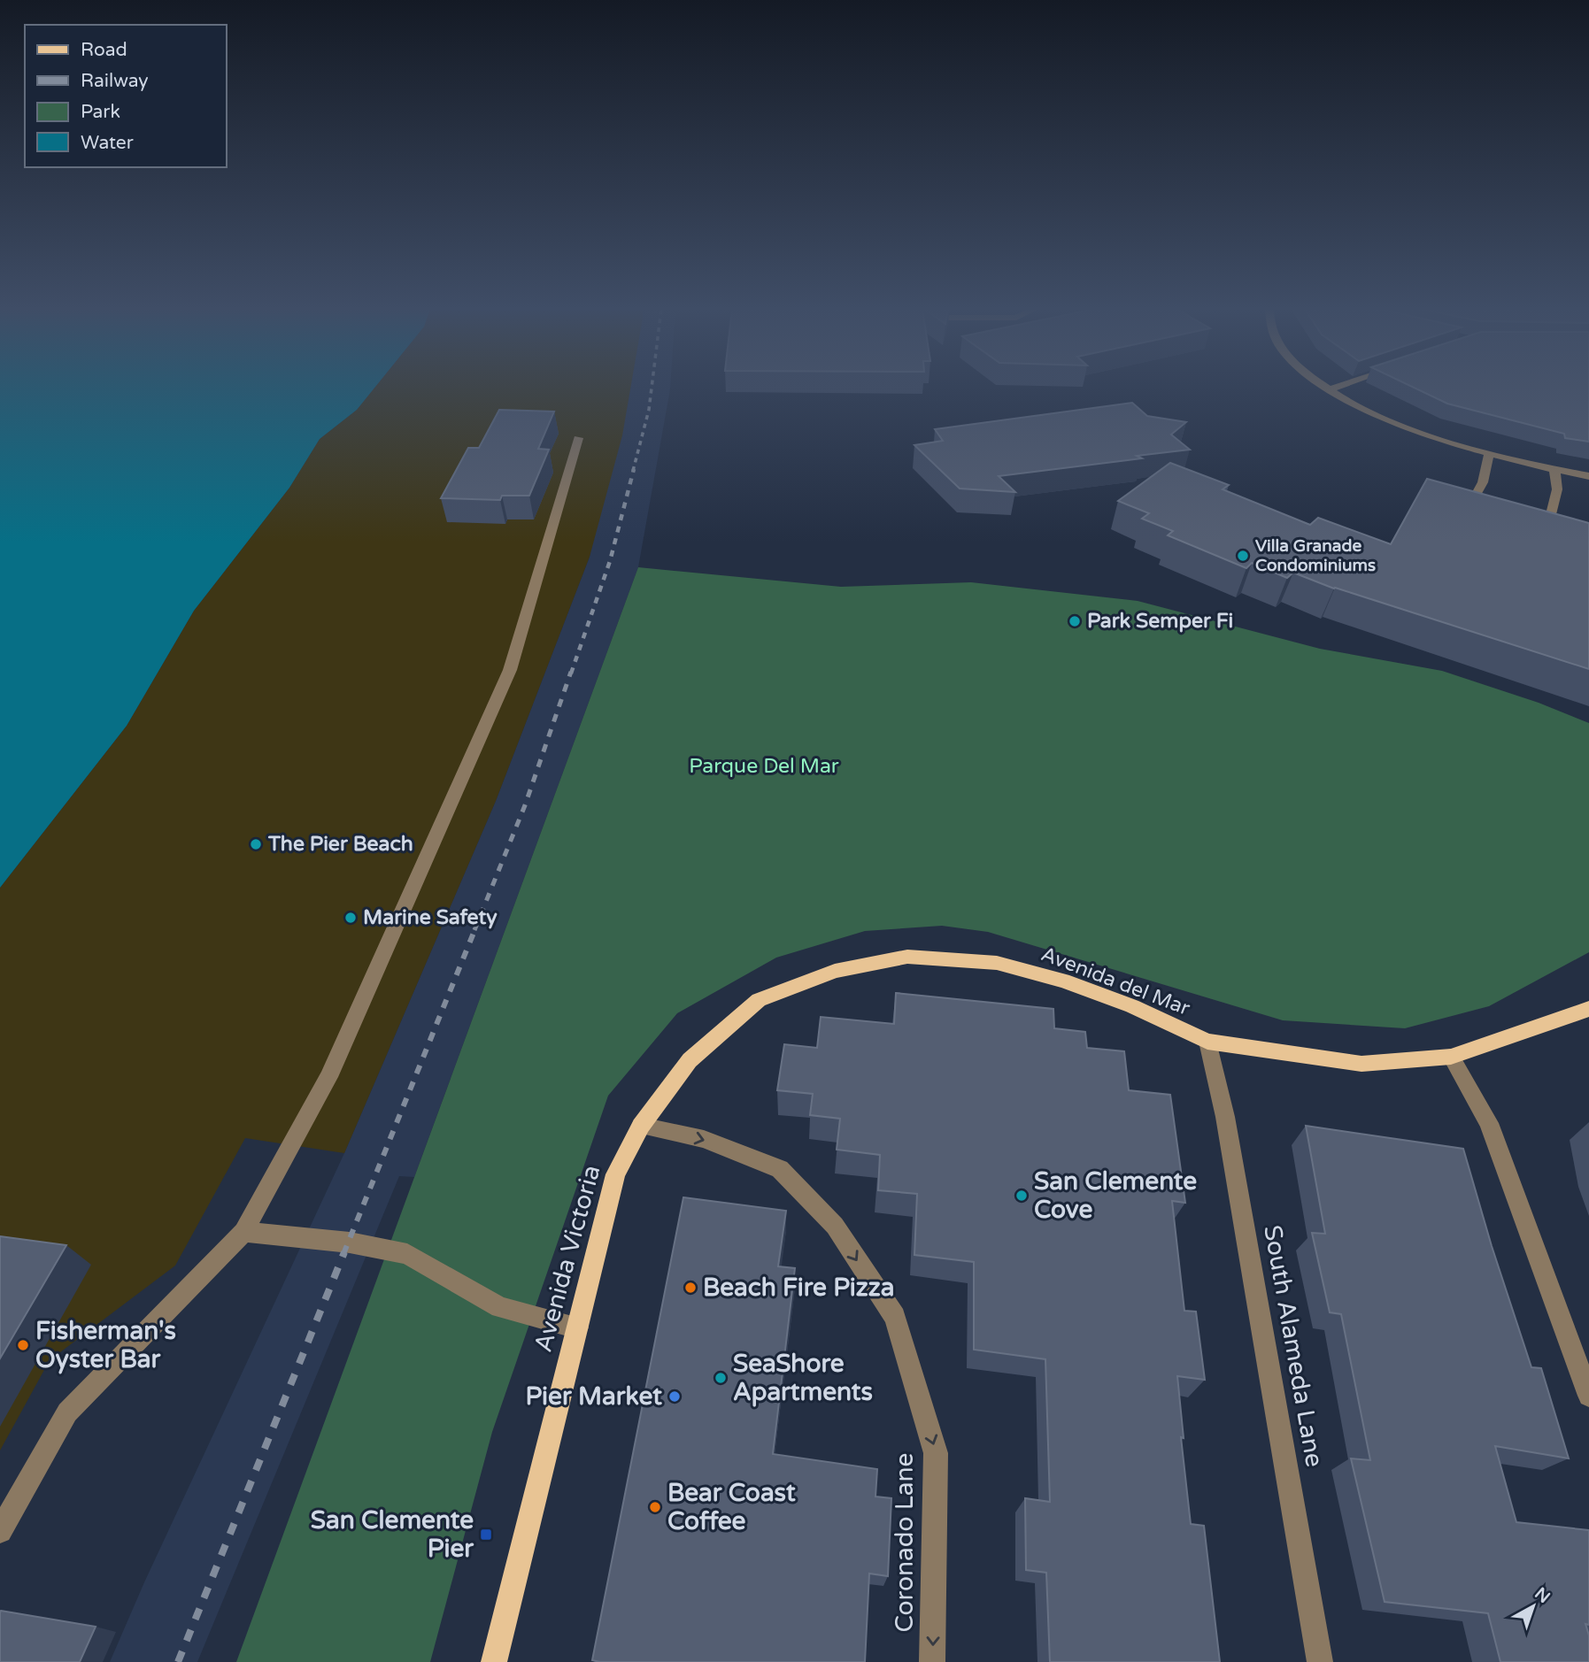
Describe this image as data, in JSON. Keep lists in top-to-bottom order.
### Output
{
  "streets": {
    "main road": ["Avenida del Mar", "Avenida Victoria"],
    "street": ["South Alameda Lane", "Coronado Lane"]
  },
  "crossings": [
    ["Avenida del Mar", "Avenida Victoria"],
    ["Avenida del Mar", "South Alameda Lane"],
    ["Avenida del Mar", "Coronado Lane"],
    ["Avenida Victoria", "Coronado Lane"]
  ],
  "one_way": ["Coronado Lane"],
  "parks": ["Parque Del Mar"],
  "places": {
    "other": [
      "Villa Granade Condominiums",
      "Park Semper Fi",
      "The Pier Beach",
      "Marine Safety",
      "San Clemente Cove",
      "Beach Fire Pizza",
      "Fisherman's Oyster Bar",
      "SeaShore Apartments",
      "Pier Market",
      "Bear Coast Coffee"
    ],
    "transit": ["San Clemente Pier"]
  },
  "legend": [
    "Road",
    "Railway",
    "Park",
    "Water"
  ],
  "north": "top right"
}
